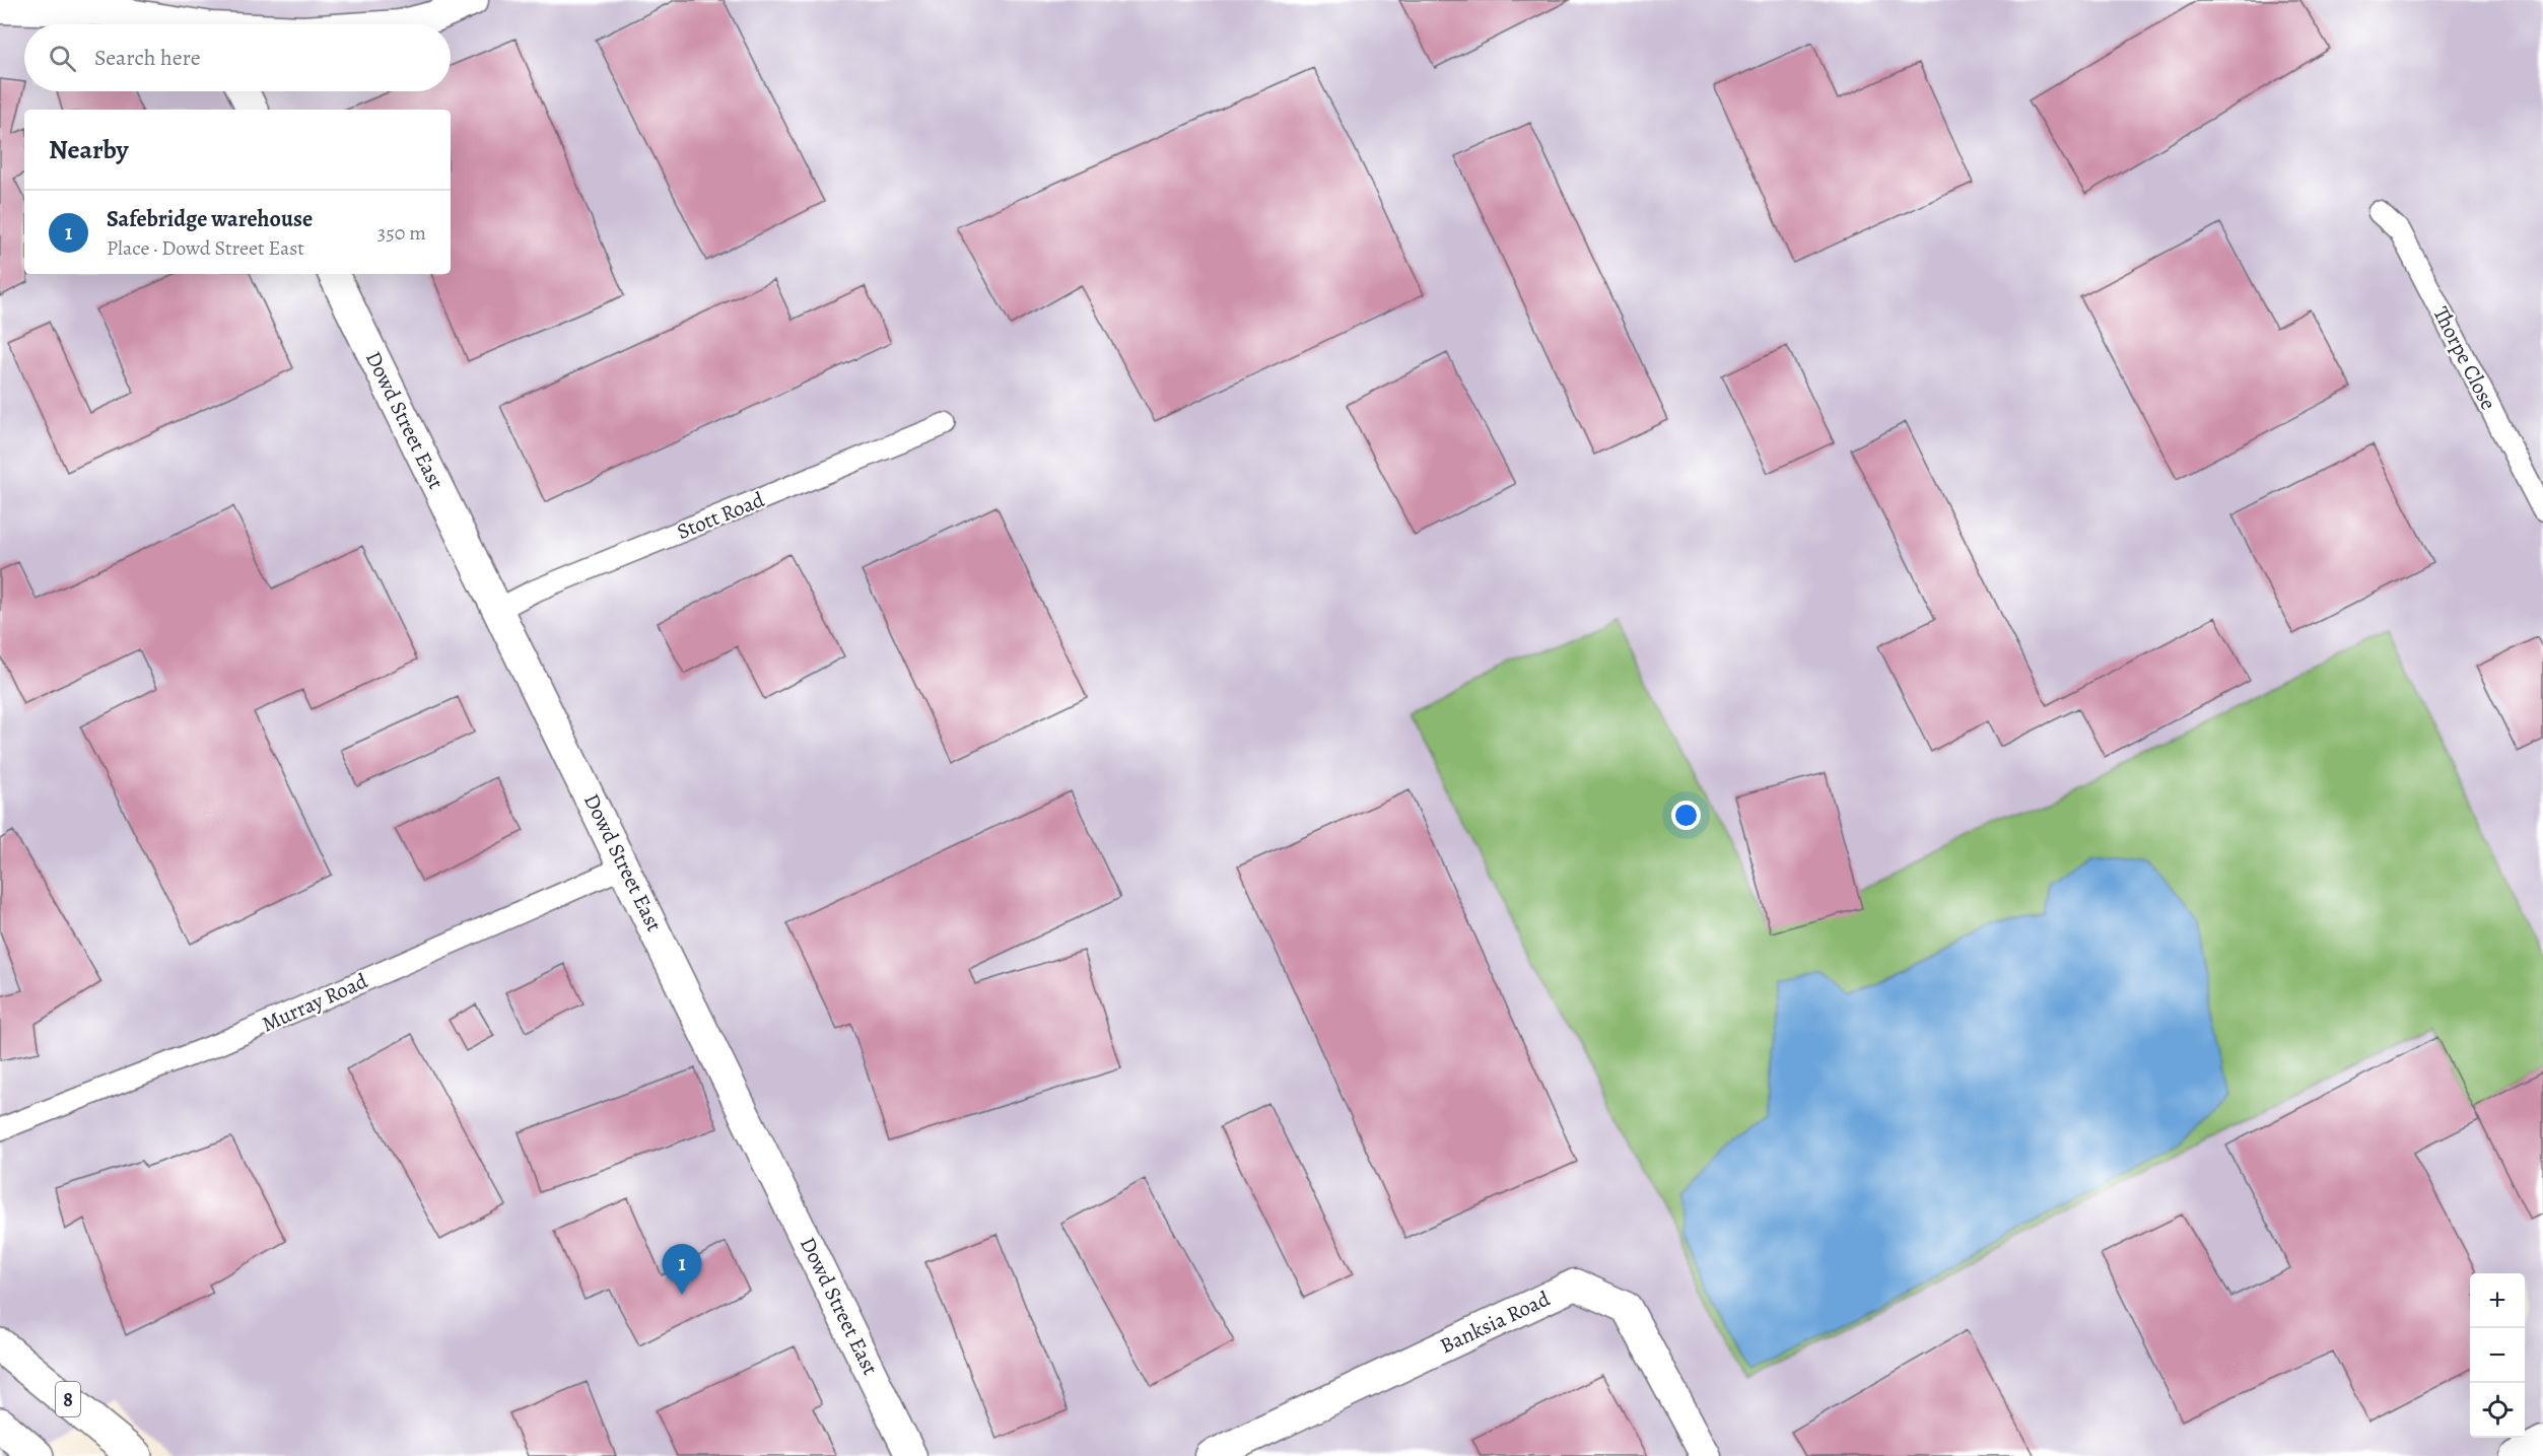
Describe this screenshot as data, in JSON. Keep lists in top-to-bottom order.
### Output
{
  "streets": {
    "highway": ["8"],
    "street": [
      "Thorpe Close",
      "Dowd Street East",
      "Stott Road",
      "Murray Road",
      "Banksia Road"
    ]
  },
  "crossings": [
    ["Dowd Street East", "Stott Road"],
    ["Dowd Street East", "Murray Road"]
  ],
  "page": {
    "search": "Search here",
    "heading": "Nearby",
    "list": [
      {
        "mark": "1",
        "name": "Safebridge warehouse",
        "note": "Place · Dowd Street East",
        "value": "350 m"
      }
    ],
    "pins": "1",
    "map_buttons": ["+", "−"]
  }
}
